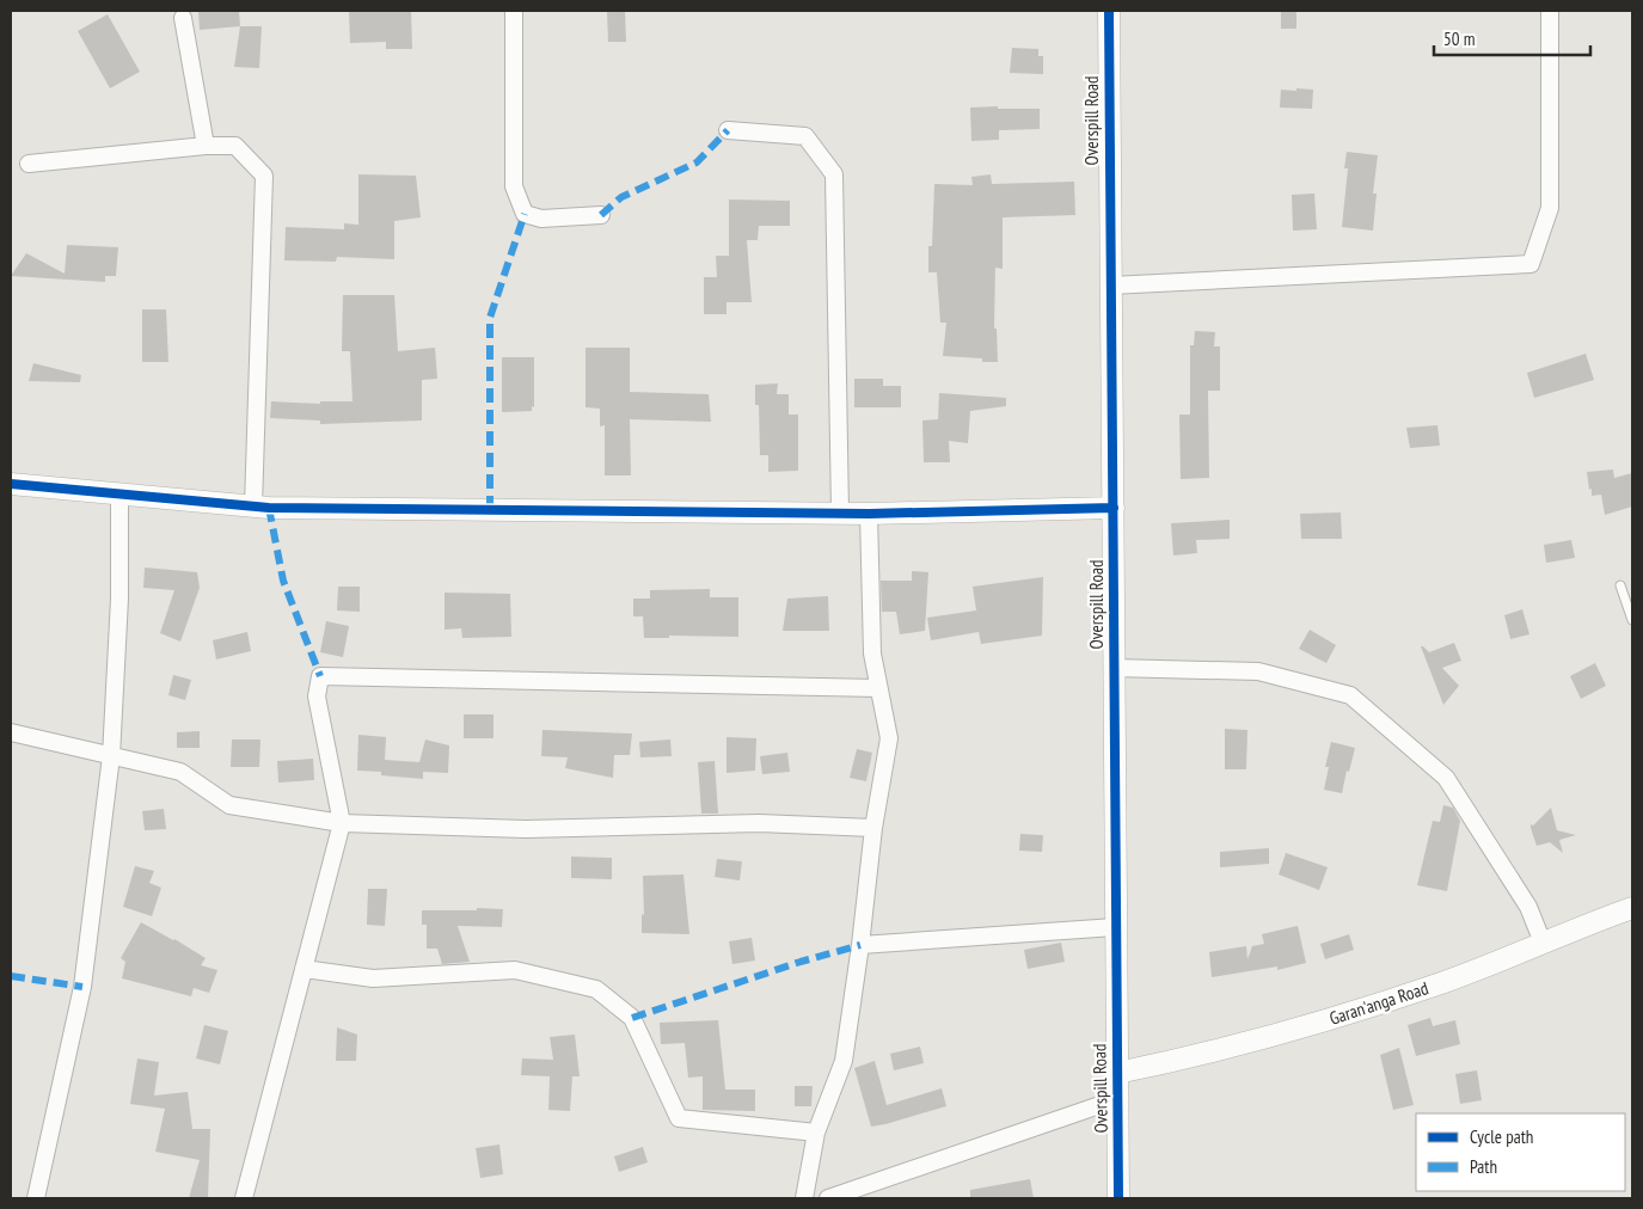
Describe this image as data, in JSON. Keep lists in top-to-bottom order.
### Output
{
  "streets": {
    "street": ["Overspill Road", "Garan'anga Road"]
  },
  "crossings": [
    ["Overspill Road", "Garan'anga Road"]
  ],
  "legend": ["Cycle path", "Path"],
  "scale_bar": "50 m"
}
